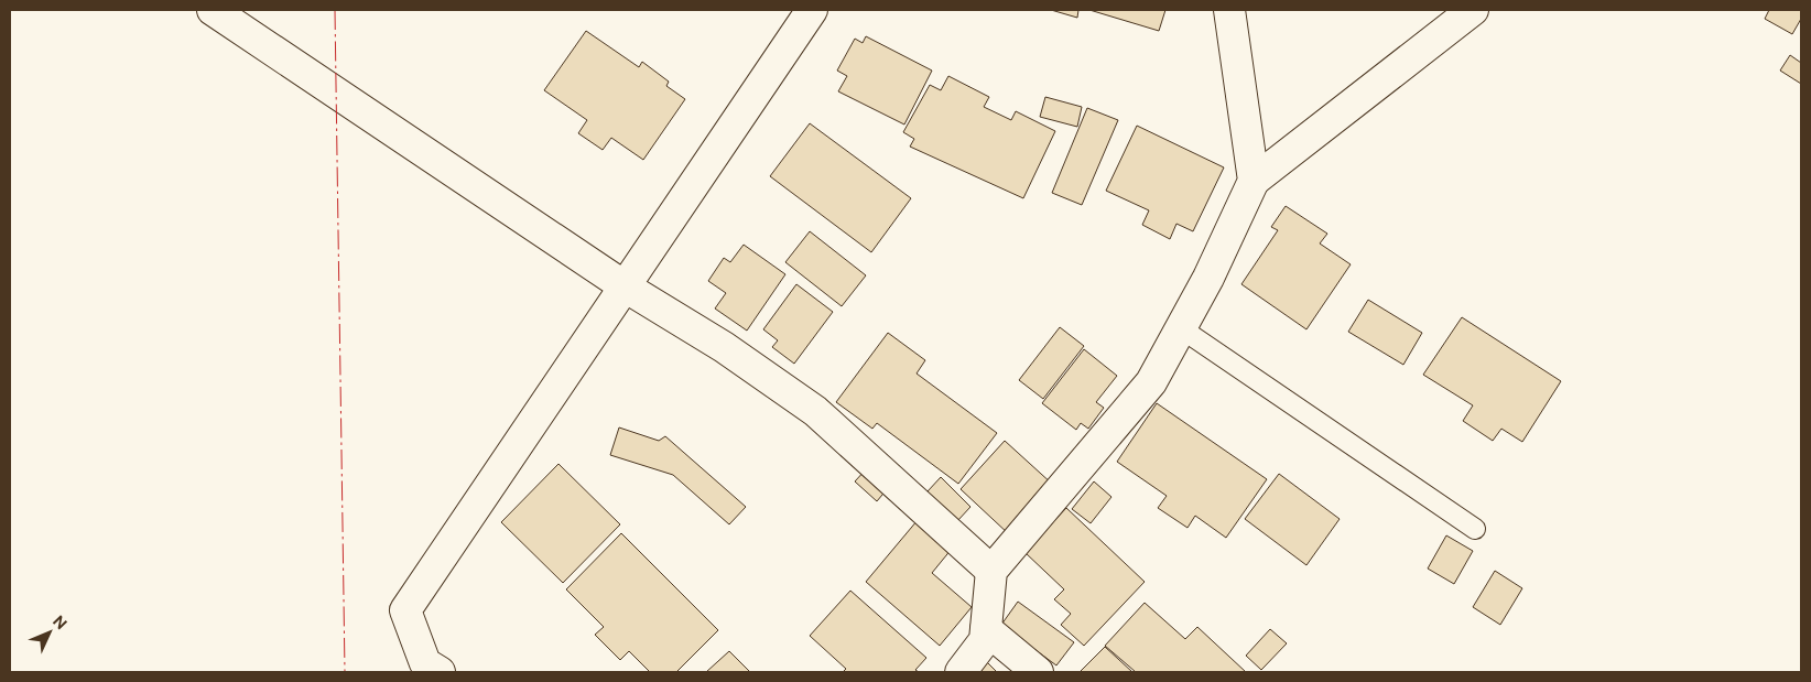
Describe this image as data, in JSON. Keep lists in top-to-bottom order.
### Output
{
  "north": "top right"
}
